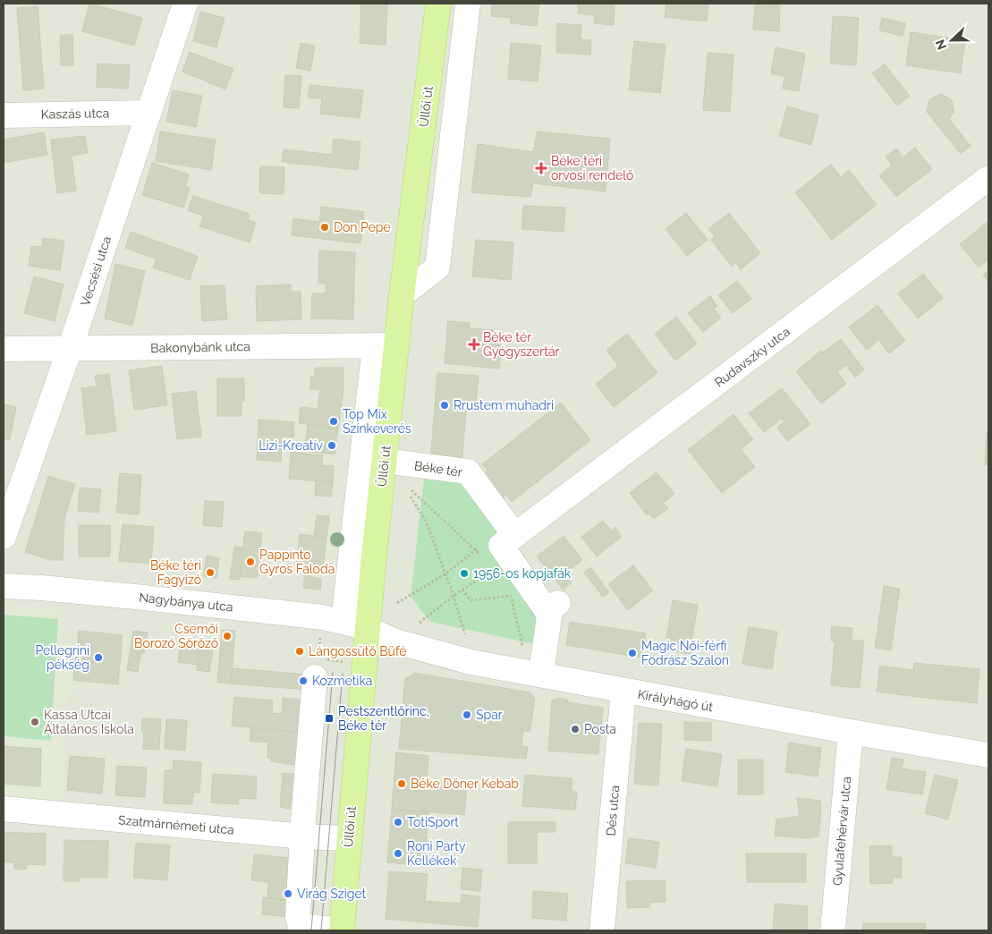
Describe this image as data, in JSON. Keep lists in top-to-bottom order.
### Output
{
  "streets": {
    "main road": ["Üllői út"],
    "street": [
      "Kaszás utca",
      "Vecsési utca",
      "Bakonybánk utca",
      "Rudavszky utca",
      "Béke tér",
      "Nagybánya utca",
      "Királyhágó út",
      "Dés utca",
      "Szatmárnémeti utca",
      "Gyulafehérvár utca"
    ]
  },
  "crossings": [
    ["Üllői út", "Bakonybánk utca"],
    ["Üllői út", "Béke tér"],
    ["Üllői út", "Nagybánya utca"],
    ["Üllői út", "Királyhágó út"],
    ["Üllői út", "Szatmárnémeti utca"],
    ["Kaszás utca", "Vecsési utca"],
    ["Vecsési utca", "Bakonybánk utca"],
    ["Rudavszky utca", "Béke tér"],
    ["Nagybánya utca", "Királyhágó út"],
    ["Királyhágó út", "Dés utca"],
    ["Királyhágó út", "Gyulafehérvár utca"]
  ],
  "places": {
    "health": ["Béke téri orvosi rendelő", "Béke tér Gyógyszertár"],
    "other": [
      "Don Pepe",
      "Rrustem muhadri",
      "Top Mix Színkeverés",
      "Lizi-Kreatív",
      "Pappinto Gyros Faloda",
      "Béke téri Fagyizó",
      "1956-os kopjafák",
      "Csemői Borozó Söröző",
      "Lángossütő Büfé",
      "Magic Női-férfi Fodrász Szalon",
      "Pellegrini pékség",
      "Kozmetika",
      "Spar",
      "Kassa Utcai Általános Iskola",
      "Posta",
      "Béke Döner Kebab",
      "TotiSport",
      "Roni Party Kellékek",
      "Virág Sziget"
    ],
    "transit": ["Pestszentlőrinc, Béke tér"]
  },
  "north": "left"
}
